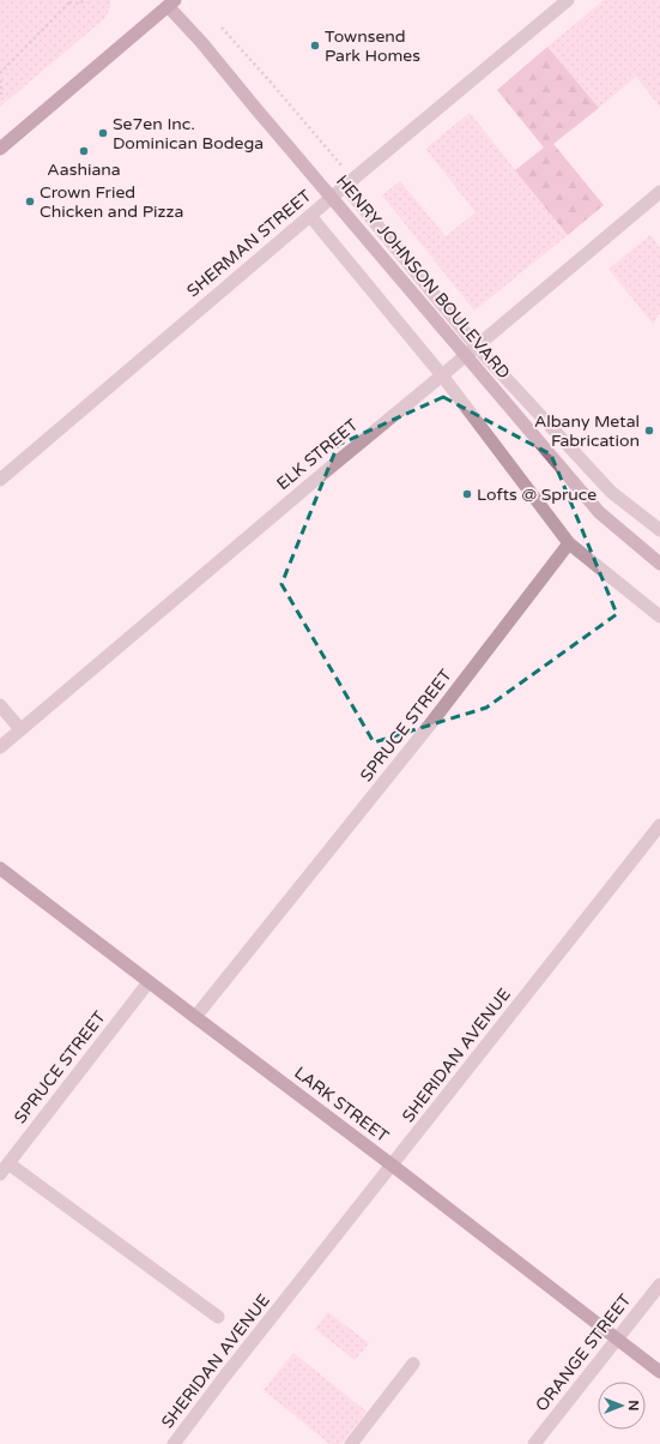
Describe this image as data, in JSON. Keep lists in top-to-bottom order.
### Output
{
  "streets": {
    "main road": ["HENRY JOHNSON BOULEVARD", "LARK STREET"],
    "street": [
      "SHERMAN STREET",
      "ELK STREET",
      "SPRUCE STREET",
      "SHERIDAN AVENUE",
      "ORANGE STREET"
    ]
  },
  "crossings": [
    ["SHERMAN STREET", "HENRY JOHNSON BOULEVARD"],
    ["HENRY JOHNSON BOULEVARD", "ELK STREET"],
    ["SPRUCE STREET", "LARK STREET"],
    ["SHERIDAN AVENUE", "LARK STREET"],
    ["LARK STREET", "ORANGE STREET"]
  ],
  "places": [
    "Townsend Park Homes",
    "Se7en Inc. Dominican Bodega",
    "Aashiana",
    "Crown Fried Chicken and Pizza",
    "Albany Metal Fabrication",
    "Lofts @ Spruce"
  ],
  "north": "right"
}
